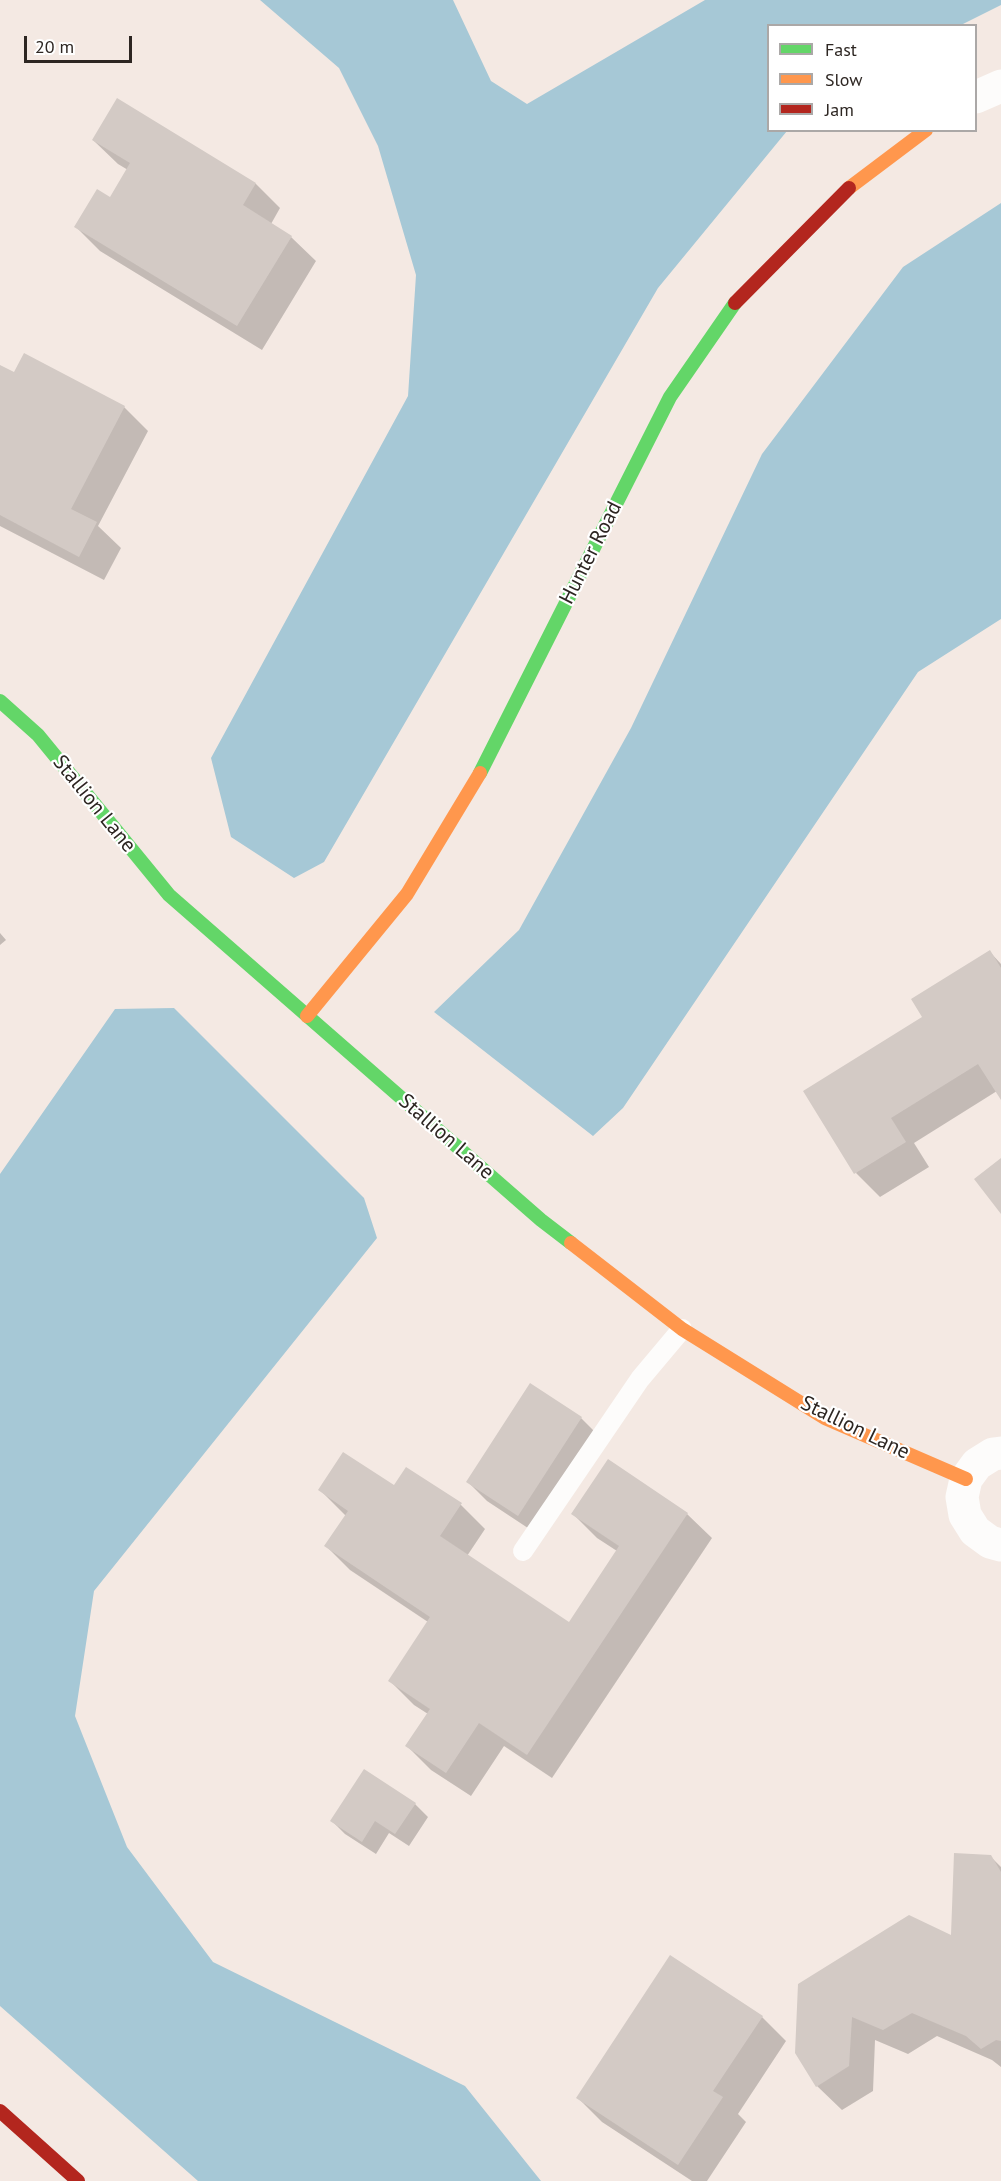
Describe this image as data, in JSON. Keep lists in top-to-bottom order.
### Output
{
  "streets": {
    "street": ["Hunter Road", "Stallion Lane"]
  },
  "crossings": [
    ["Hunter Road", "Stallion Lane"]
  ],
  "legend": ["Fast", "Slow", "Jam"],
  "scale_bar": "20 m"
}
